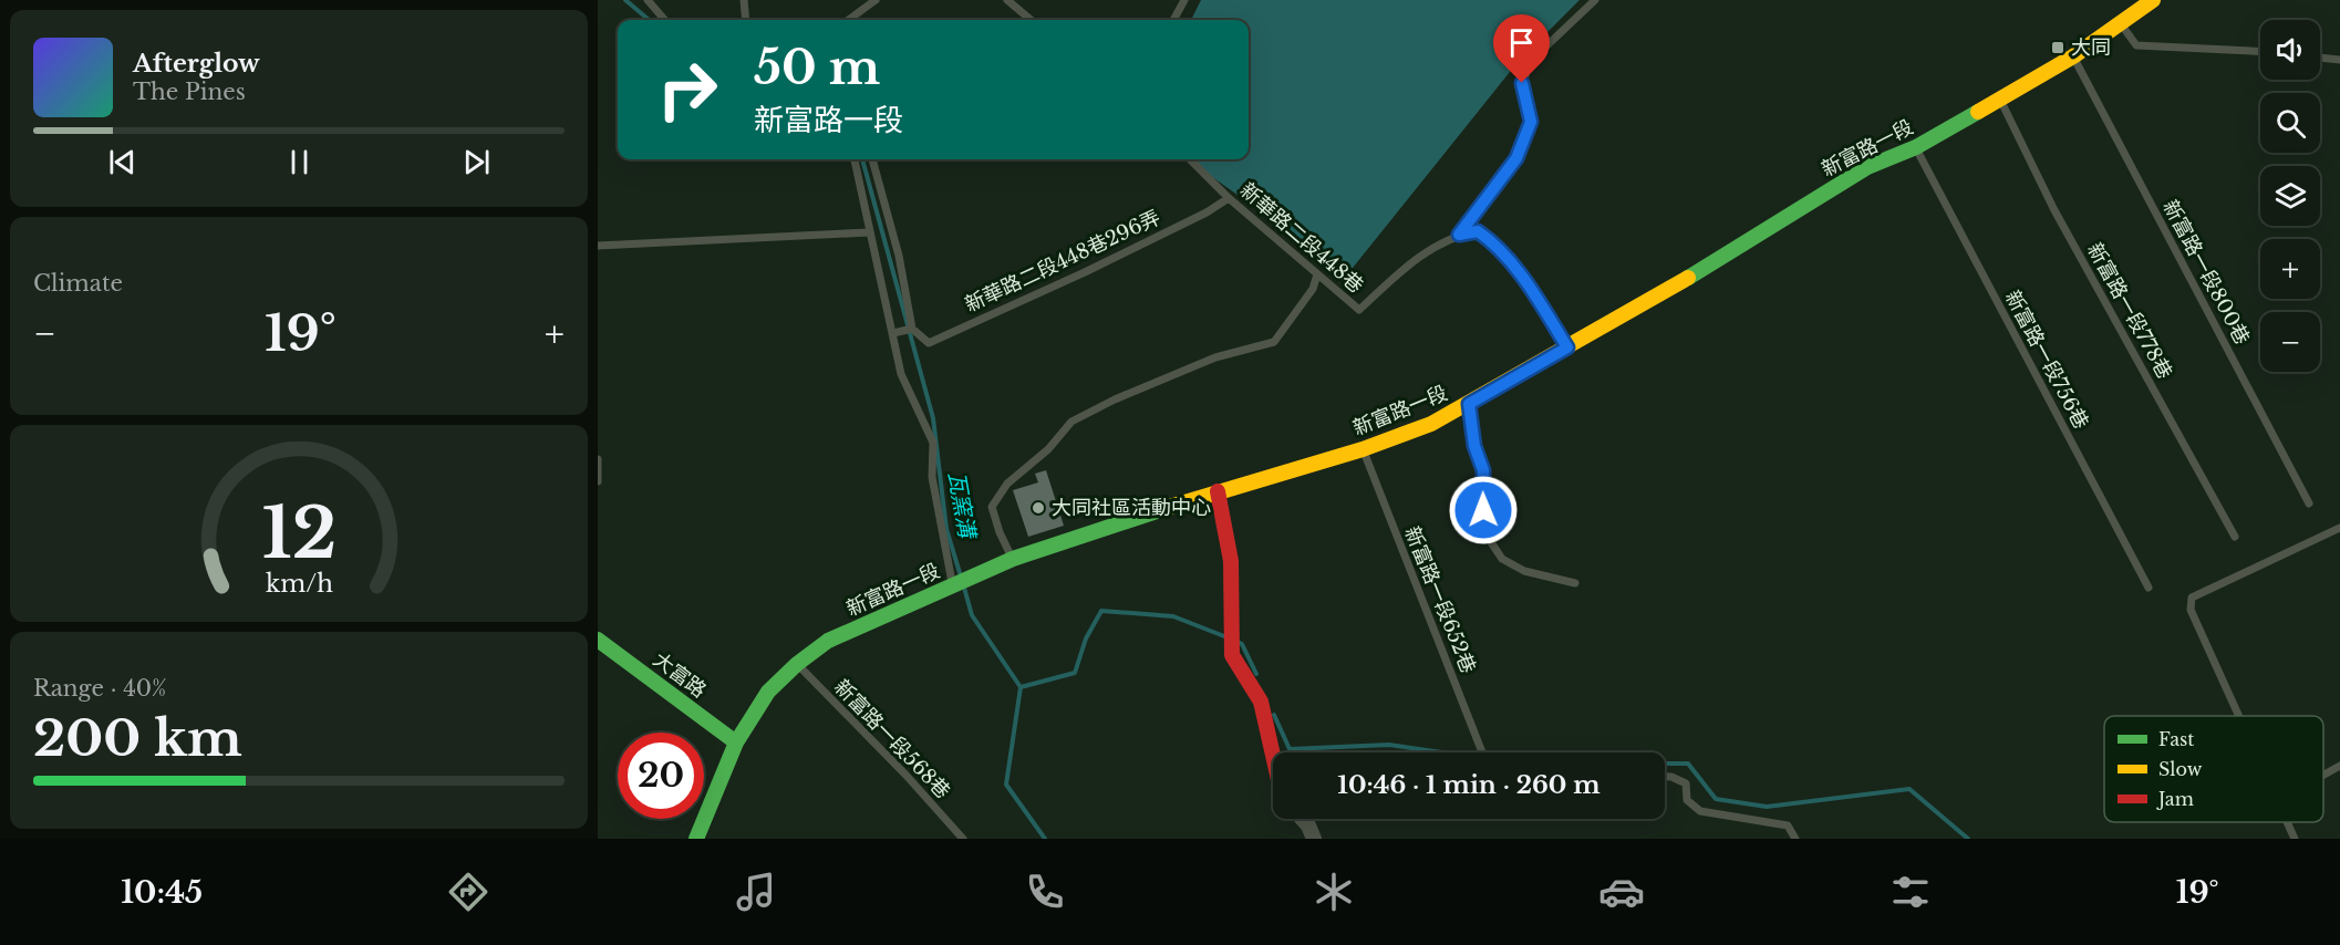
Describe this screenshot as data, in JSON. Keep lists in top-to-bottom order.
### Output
{
  "streets": {
    "street": ["新富路一段", "大富路"],
    "lane": [
      "新華路二段448巷",
      "新華路二段448巷296弄",
      "新富路一段800巷",
      "新富路一段778巷",
      "新富路一段756巷",
      "新富路一段652巷",
      "新富路一段568巷"
    ]
  },
  "crossings": [
    ["新富路一段", "新富路一段800巷"],
    ["新富路一段", "新富路一段778巷"],
    ["新富路一段", "新富路一段756巷"],
    ["新富路一段", "新富路一段652巷"],
    ["新富路一段", "大富路"],
    ["新富路一段", "新富路一段568巷"],
    ["新華路二段448巷", "新華路二段448巷296弄"]
  ],
  "water": ["瓦窯溝"],
  "places": {
    "transit": ["大同"],
    "other": ["大同社區活動中心"]
  },
  "legend": ["Fast", "Slow", "Jam"],
  "page": {
    "map_buttons": ["+", "−"],
    "turn": ["50 m", "新富路一段"],
    "song": ["Afterglow", "The Pines"],
    "tile": [
      "Climate",
      ["Range · 40%", "200 km"]
    ],
    "heat": ["−", "19°", "+"],
    "limit": "20",
    "trip": "10:46 · 1 min · 260 m",
    "tabs": ["10:45", "19°"],
    "gauge": ["12", "km/h"]
  }
}
